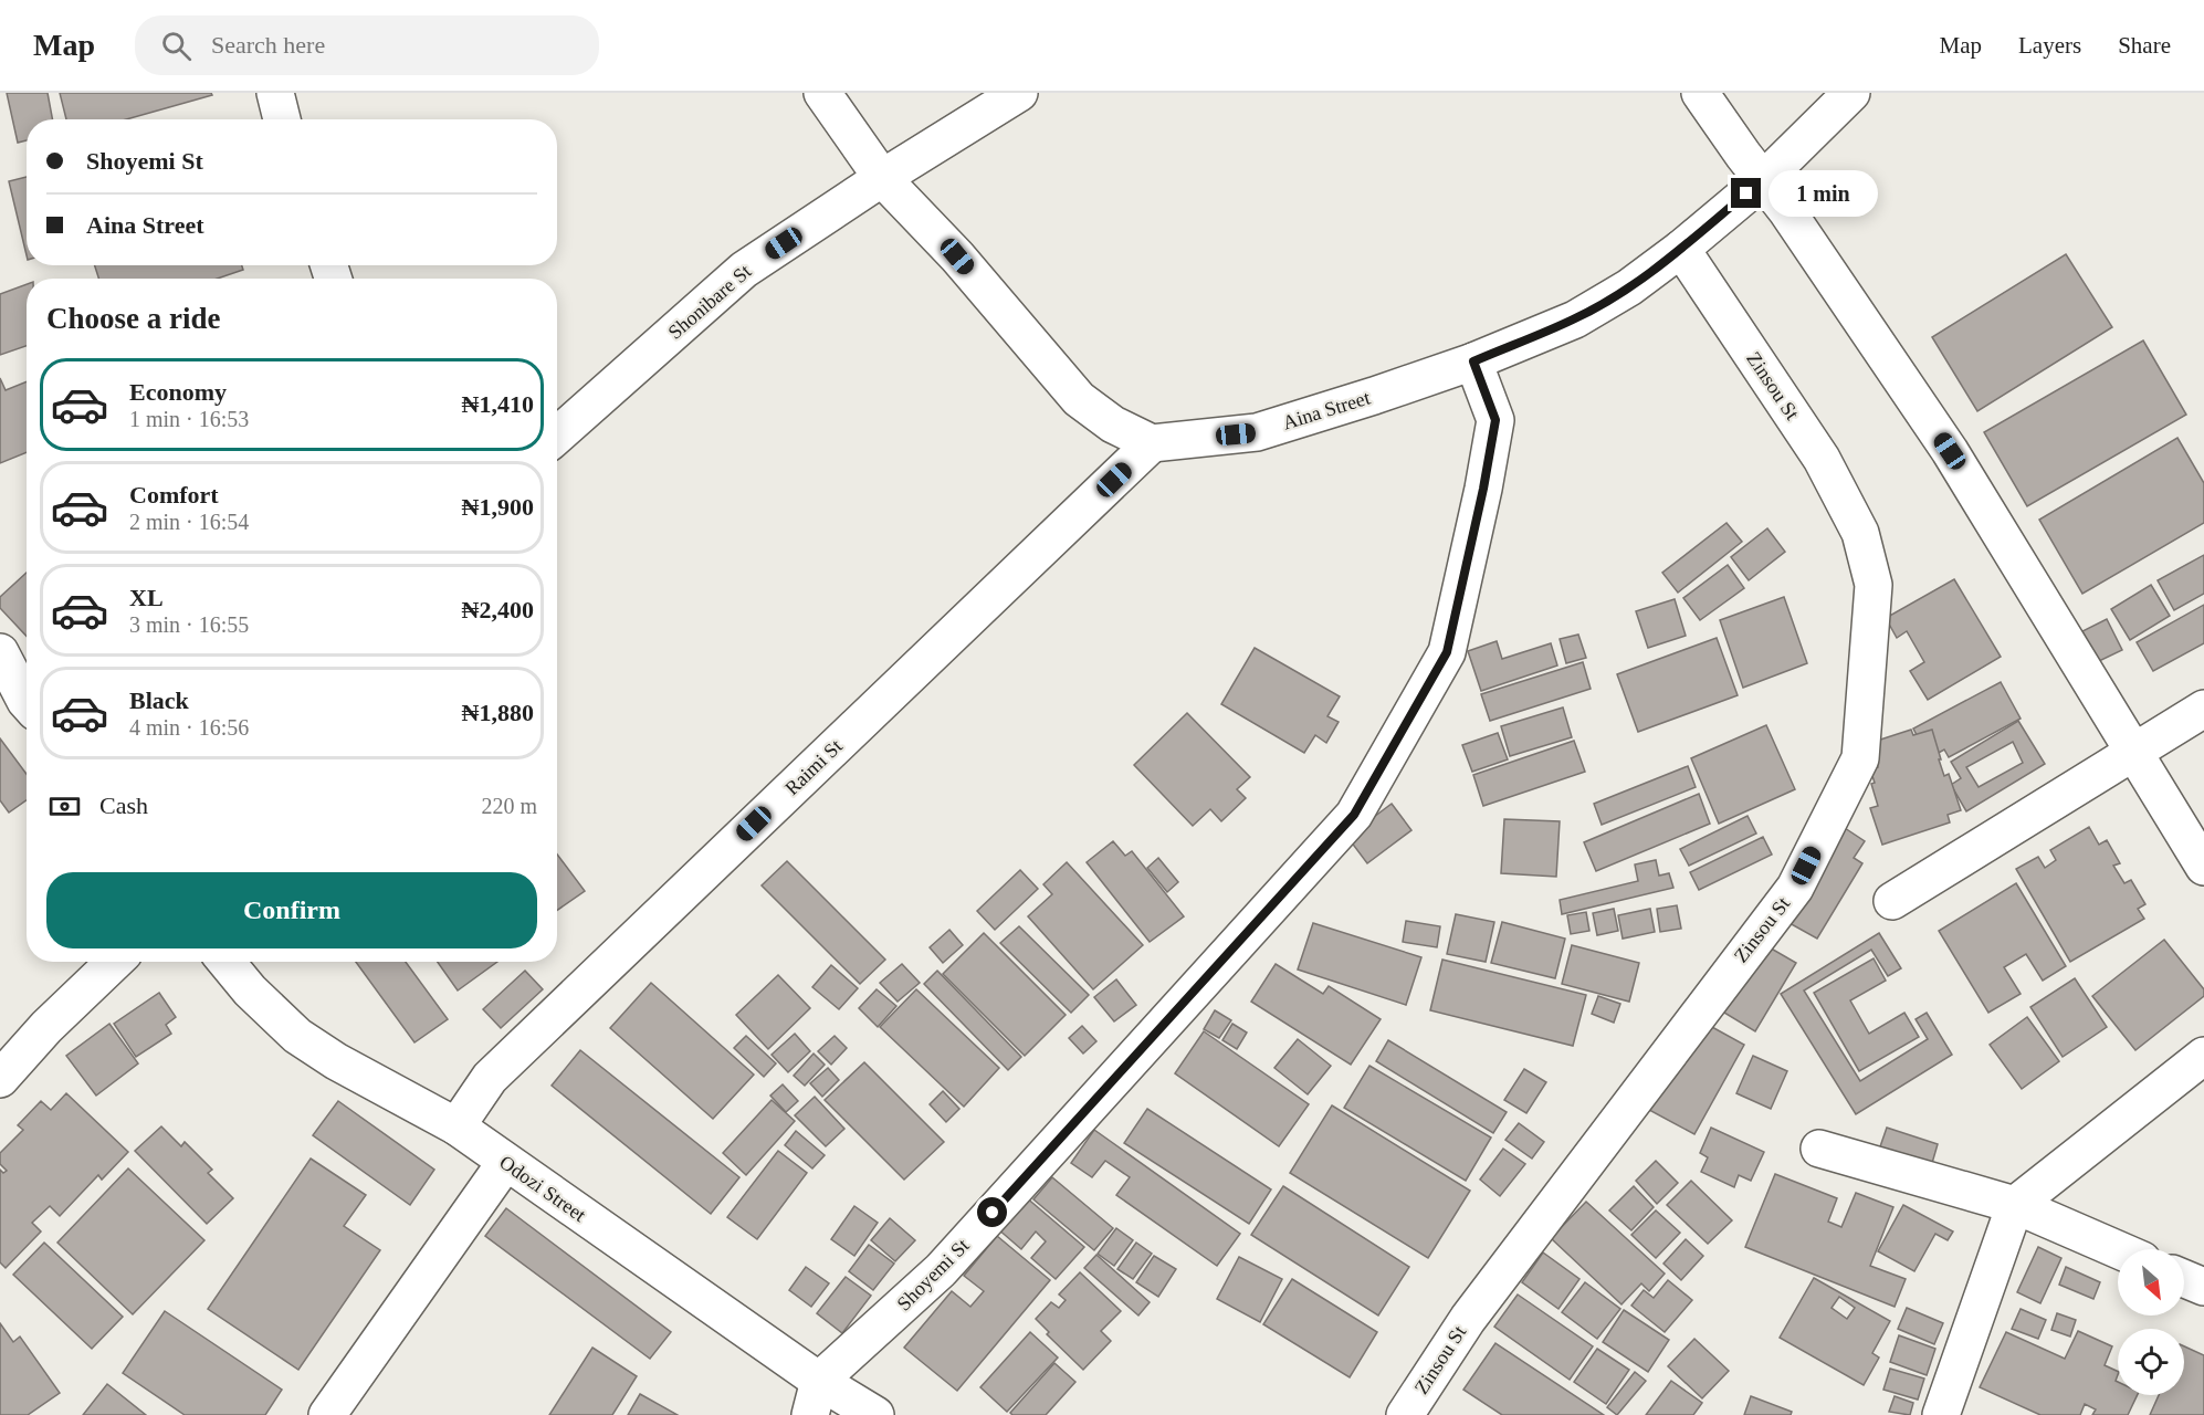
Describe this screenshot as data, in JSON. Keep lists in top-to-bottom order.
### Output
{
  "streets": {
    "street": [
      "Shonibare St",
      "Zinsou St",
      "Aina Street",
      "Raimi St",
      "Odozi Street",
      "Shoyemi St"
    ]
  },
  "crossings": [
    ["Zinsou St", "Aina Street"],
    ["Aina Street", "Raimi St"],
    ["Aina Street", "Shoyemi St"],
    ["Raimi St", "Odozi Street"],
    ["Odozi Street", "Shoyemi St"]
  ],
  "north": "bottom right",
  "page": {
    "header": "Map",
    "search": "Search here",
    "nav": ["Map", "Layers", "Share"],
    "banner": ["Shoyemi St", "Aina Street"],
    "bubble": "1 min",
    "heading": "Choose a ride",
    "list": [
      {
        "name": "Economy",
        "note": "1 min · 16:53",
        "value": "₦1,410"
      },
      {
        "name": "Comfort",
        "note": "2 min · 16:54",
        "value": "₦1,900"
      },
      {
        "name": "XL",
        "note": "3 min · 16:55",
        "value": "₦2,400"
      },
      {
        "name": "Black",
        "note": "4 min · 16:56",
        "value": "₦1,880"
      }
    ],
    "pay": ["Cash", "220 m"],
    "buttons": "Confirm"
  }
}
